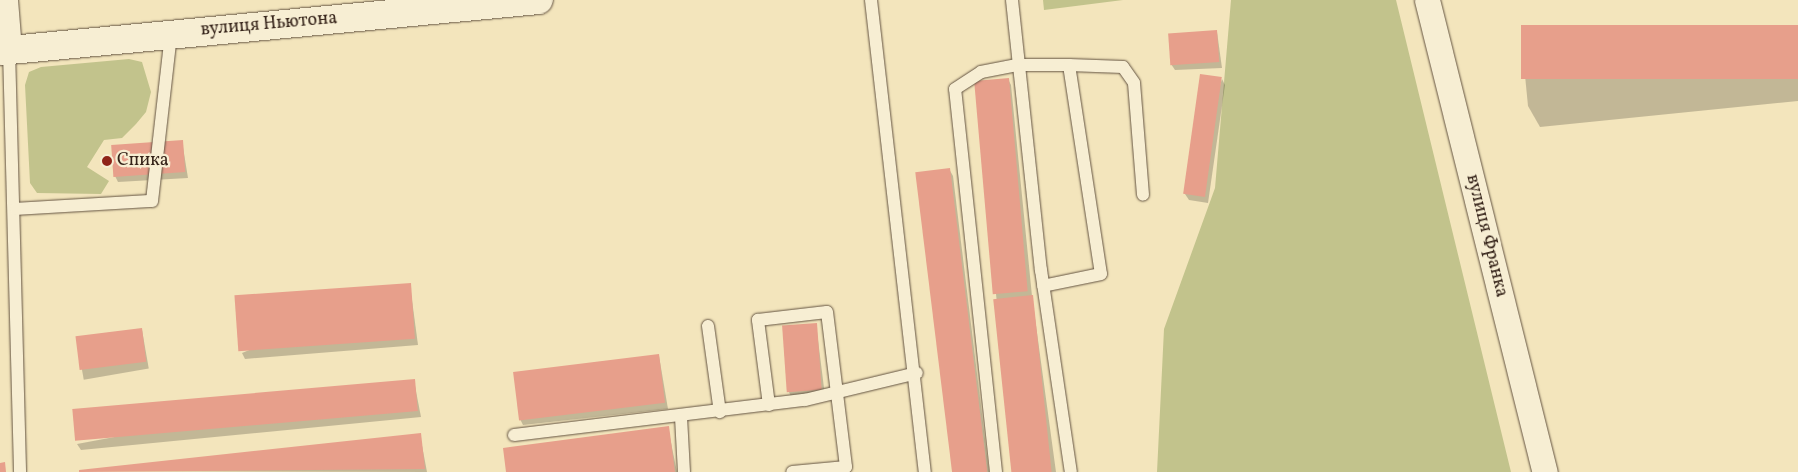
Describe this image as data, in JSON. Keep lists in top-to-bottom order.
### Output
{
  "streets": {
    "street": ["вулиця Ньютона", "вулиця Франка"]
  },
  "places": ["Спика"]
}
